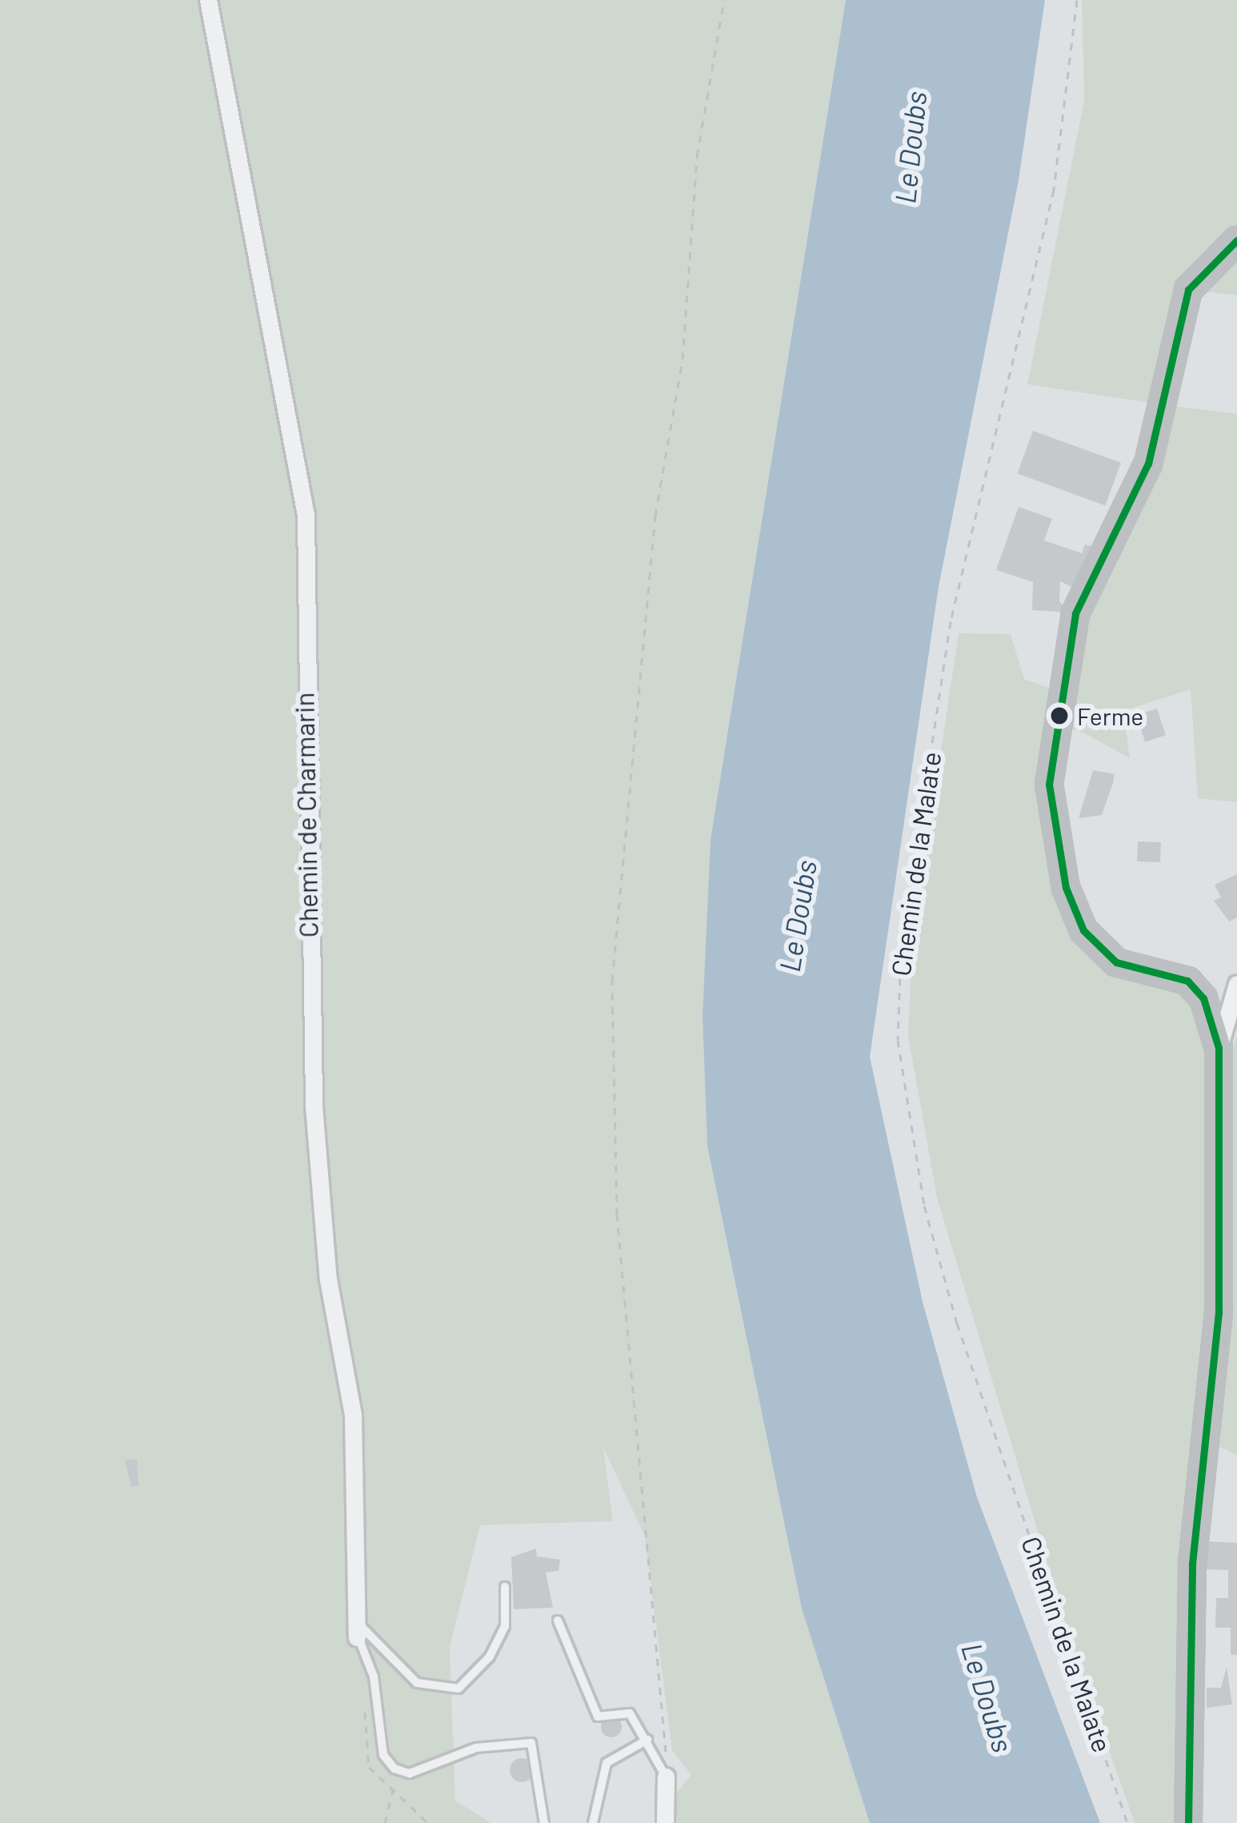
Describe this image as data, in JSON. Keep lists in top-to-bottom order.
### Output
{
  "streets": {
    "street": ["Chemin de Charmarin"],
    "path": ["Chemin de la Malate"]
  },
  "water": ["Le Doubs"],
  "places": ["Ferme"]
}
